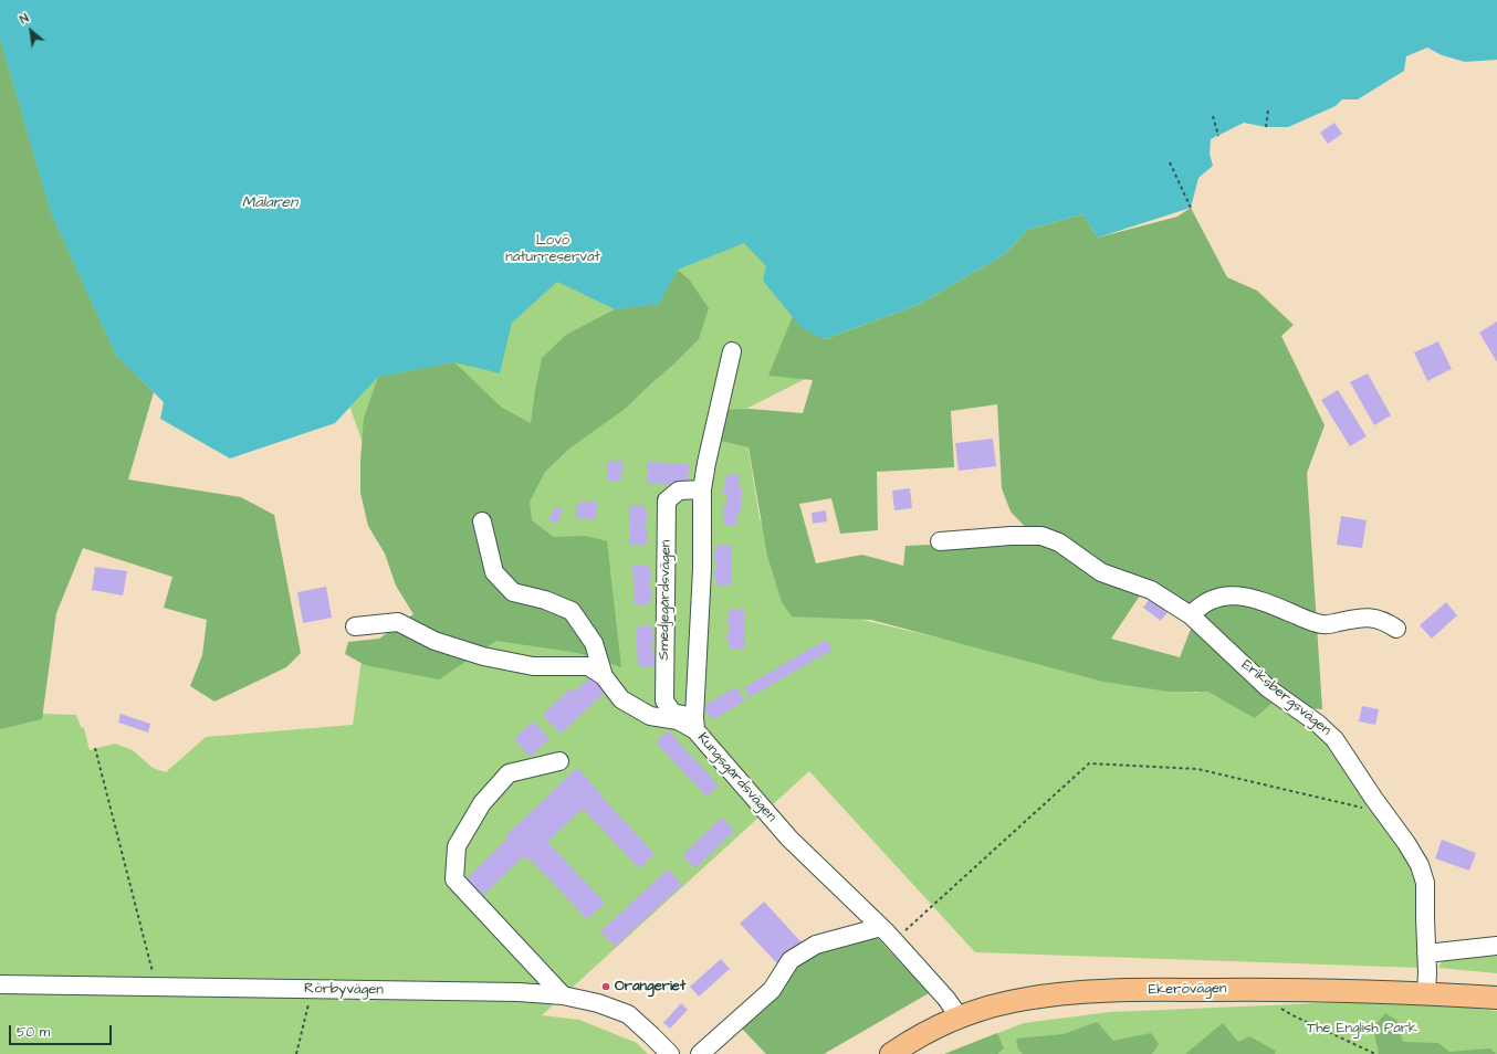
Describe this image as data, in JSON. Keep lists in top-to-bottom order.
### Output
{
  "streets": {
    "main road": ["Ekerövägen"],
    "street": [
      "Smedjegårdsvägen",
      "Eriksbergsvägen",
      "Kungsgårdsvägen",
      "Rörbyvägen"
    ]
  },
  "crossings": [
    ["Smedjegårdsvägen", "Kungsgårdsvägen"],
    ["Eriksbergsvägen", "Ekerövägen"],
    ["Kungsgårdsvägen", "Ekerövägen"]
  ],
  "water": ["Mälaren"],
  "parks": ["Lovö naturreservat", "The English Park"],
  "places": ["Orangeriet"],
  "scale_bar": "50 m",
  "north": "top left"
}
